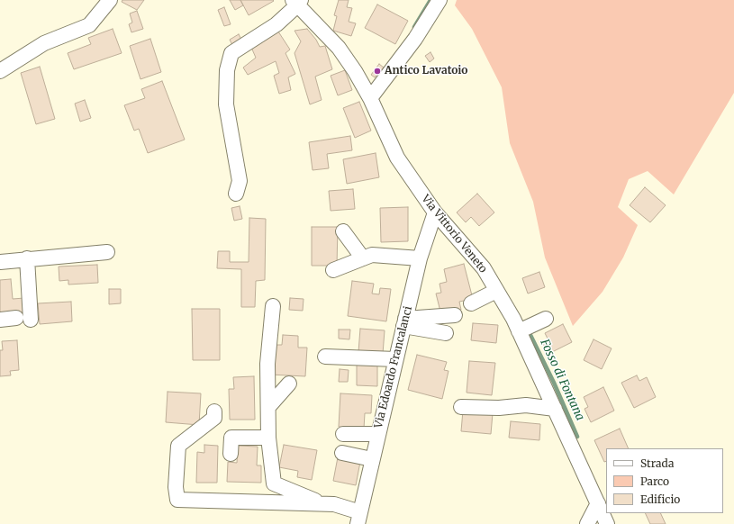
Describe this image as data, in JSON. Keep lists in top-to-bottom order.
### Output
{
  "streets": {
    "street": ["Via Vittorio Veneto", "Via Edoardo Francalanci"]
  },
  "crossings": [
    ["Via Vittorio Veneto", "Via Edoardo Francalanci"]
  ],
  "water": ["Fosso di Fontana"],
  "places": ["Antico Lavatoio"],
  "legend": ["Strada", "Parco", "Edificio"]
}
